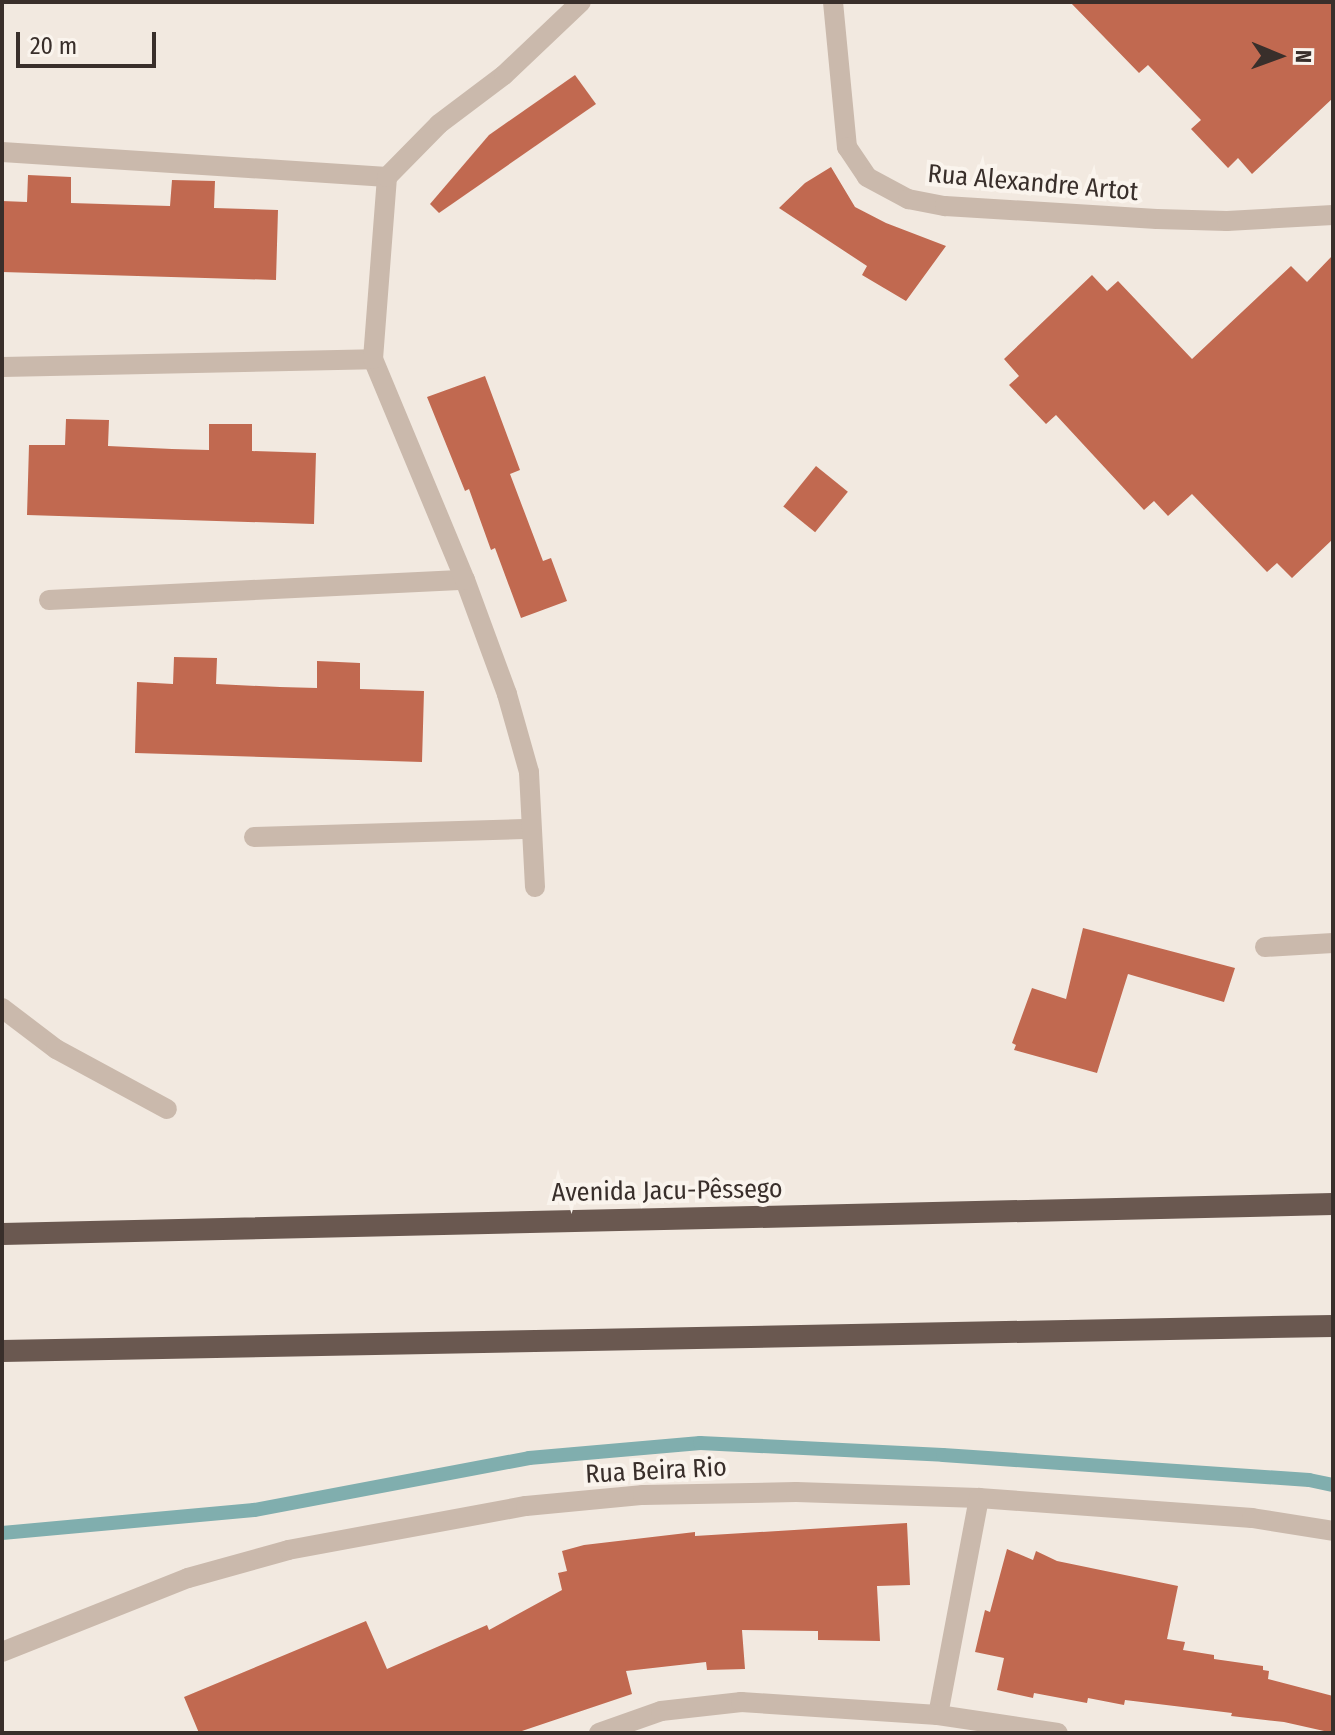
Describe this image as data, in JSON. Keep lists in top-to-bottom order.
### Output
{
  "streets": {
    "highway": ["Avenida Jacu-Pêssego"],
    "street": ["Rua Alexandre Artot", "Rua Beira Rio"]
  },
  "scale_bar": "20 m",
  "north": "right"
}
